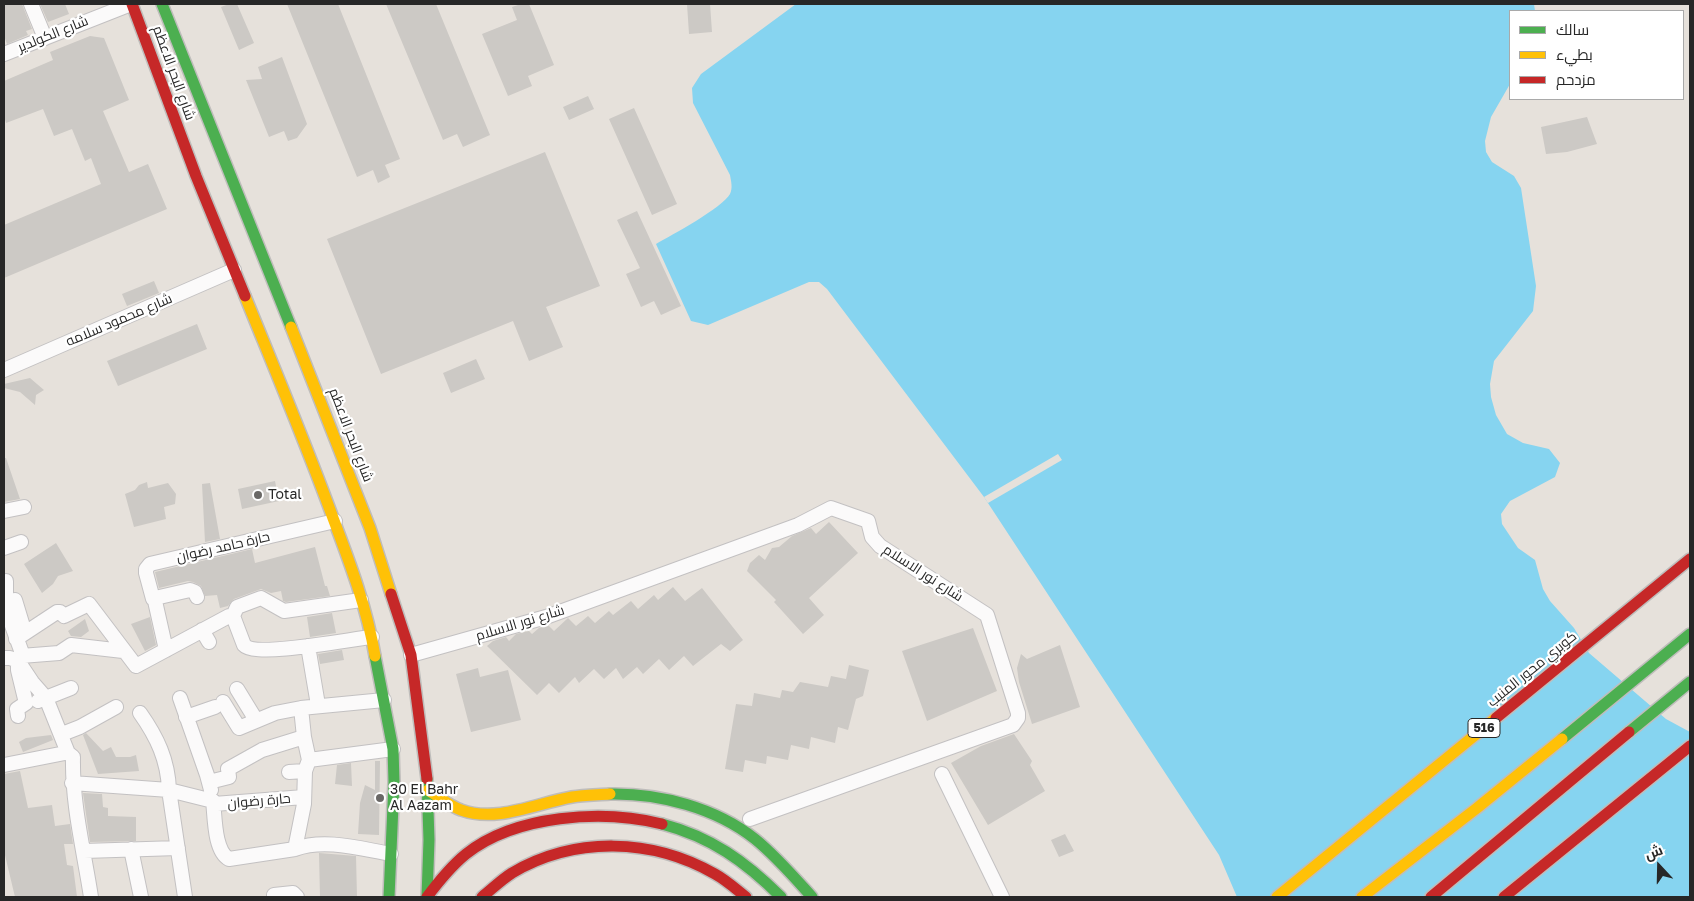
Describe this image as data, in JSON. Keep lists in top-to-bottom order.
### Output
{
  "streets": {
    "main road": ["شارع البحر الاعظم", "كوبري محور المنيب", "516"],
    "street": [
      "شارع الكولدير",
      "شارع محمود سلامه",
      "حارة حامد رضوان",
      "شارع نور الاسلام",
      "حارة رضوان"
    ]
  },
  "crossings": [
    ["شارع الكولدير", "شارع البحر الاعظم"],
    ["شارع البحر الاعظم", "شارع محمود سلامه"],
    ["شارع البحر الاعظم", "حارة حامد رضوان"],
    ["شارع البحر الاعظم", "شارع نور الاسلام"]
  ],
  "places": ["Total", "30 El Bahr Al Aazam"],
  "legend": ["سالك", "بطيء", "مزدحم"],
  "north": "top"
}
